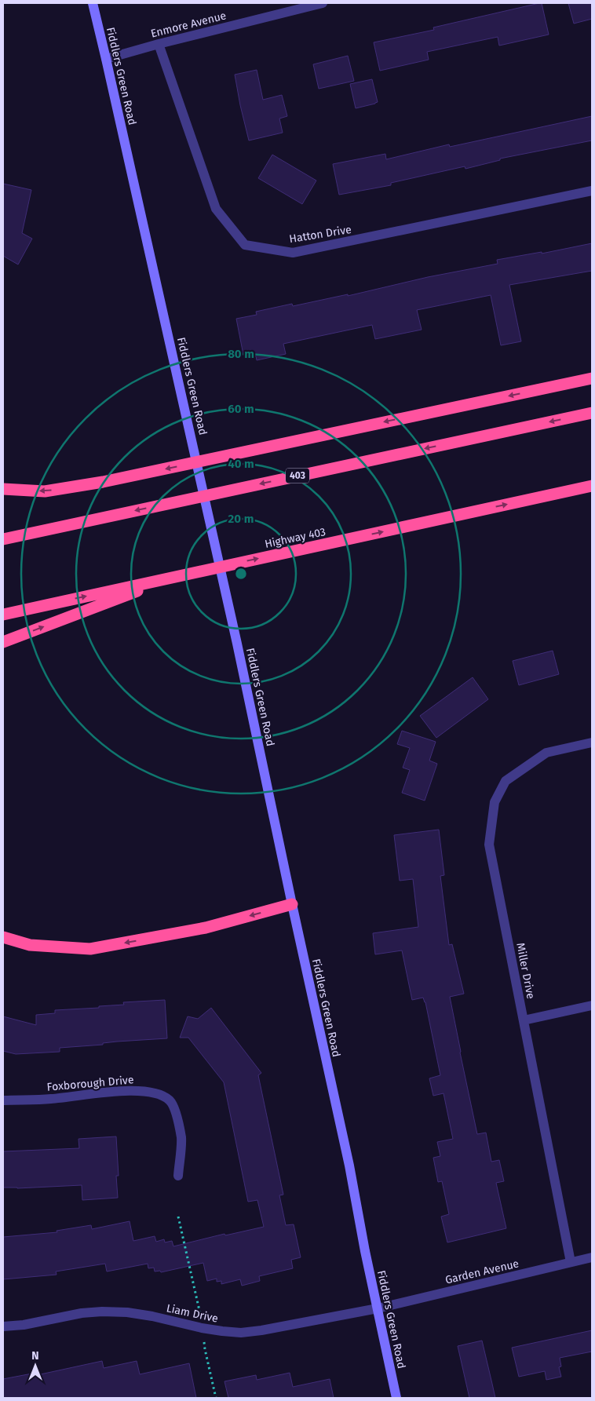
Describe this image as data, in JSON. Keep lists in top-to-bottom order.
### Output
{
  "streets": {
    "highway": ["403", "Highway 403"],
    "main road": ["Fiddlers Green Road"],
    "street": [
      "Enmore Avenue",
      "Hatton Drive",
      "Miller Drive",
      "Foxborough Drive",
      "Garden Avenue",
      "Liam Drive"
    ]
  },
  "crossings": [
    ["Enmore Avenue", "Fiddlers Green Road"],
    ["Enmore Avenue", "Hatton Drive"],
    ["Fiddlers Green Road", "Garden Avenue"],
    ["Fiddlers Green Road", "Liam Drive"],
    ["Miller Drive", "Garden Avenue"],
    ["Garden Avenue", "Liam Drive"]
  ],
  "north": "top",
  "rings": [
    "80 m",
    "60 m",
    "40 m",
    "20 m"
  ]
}
